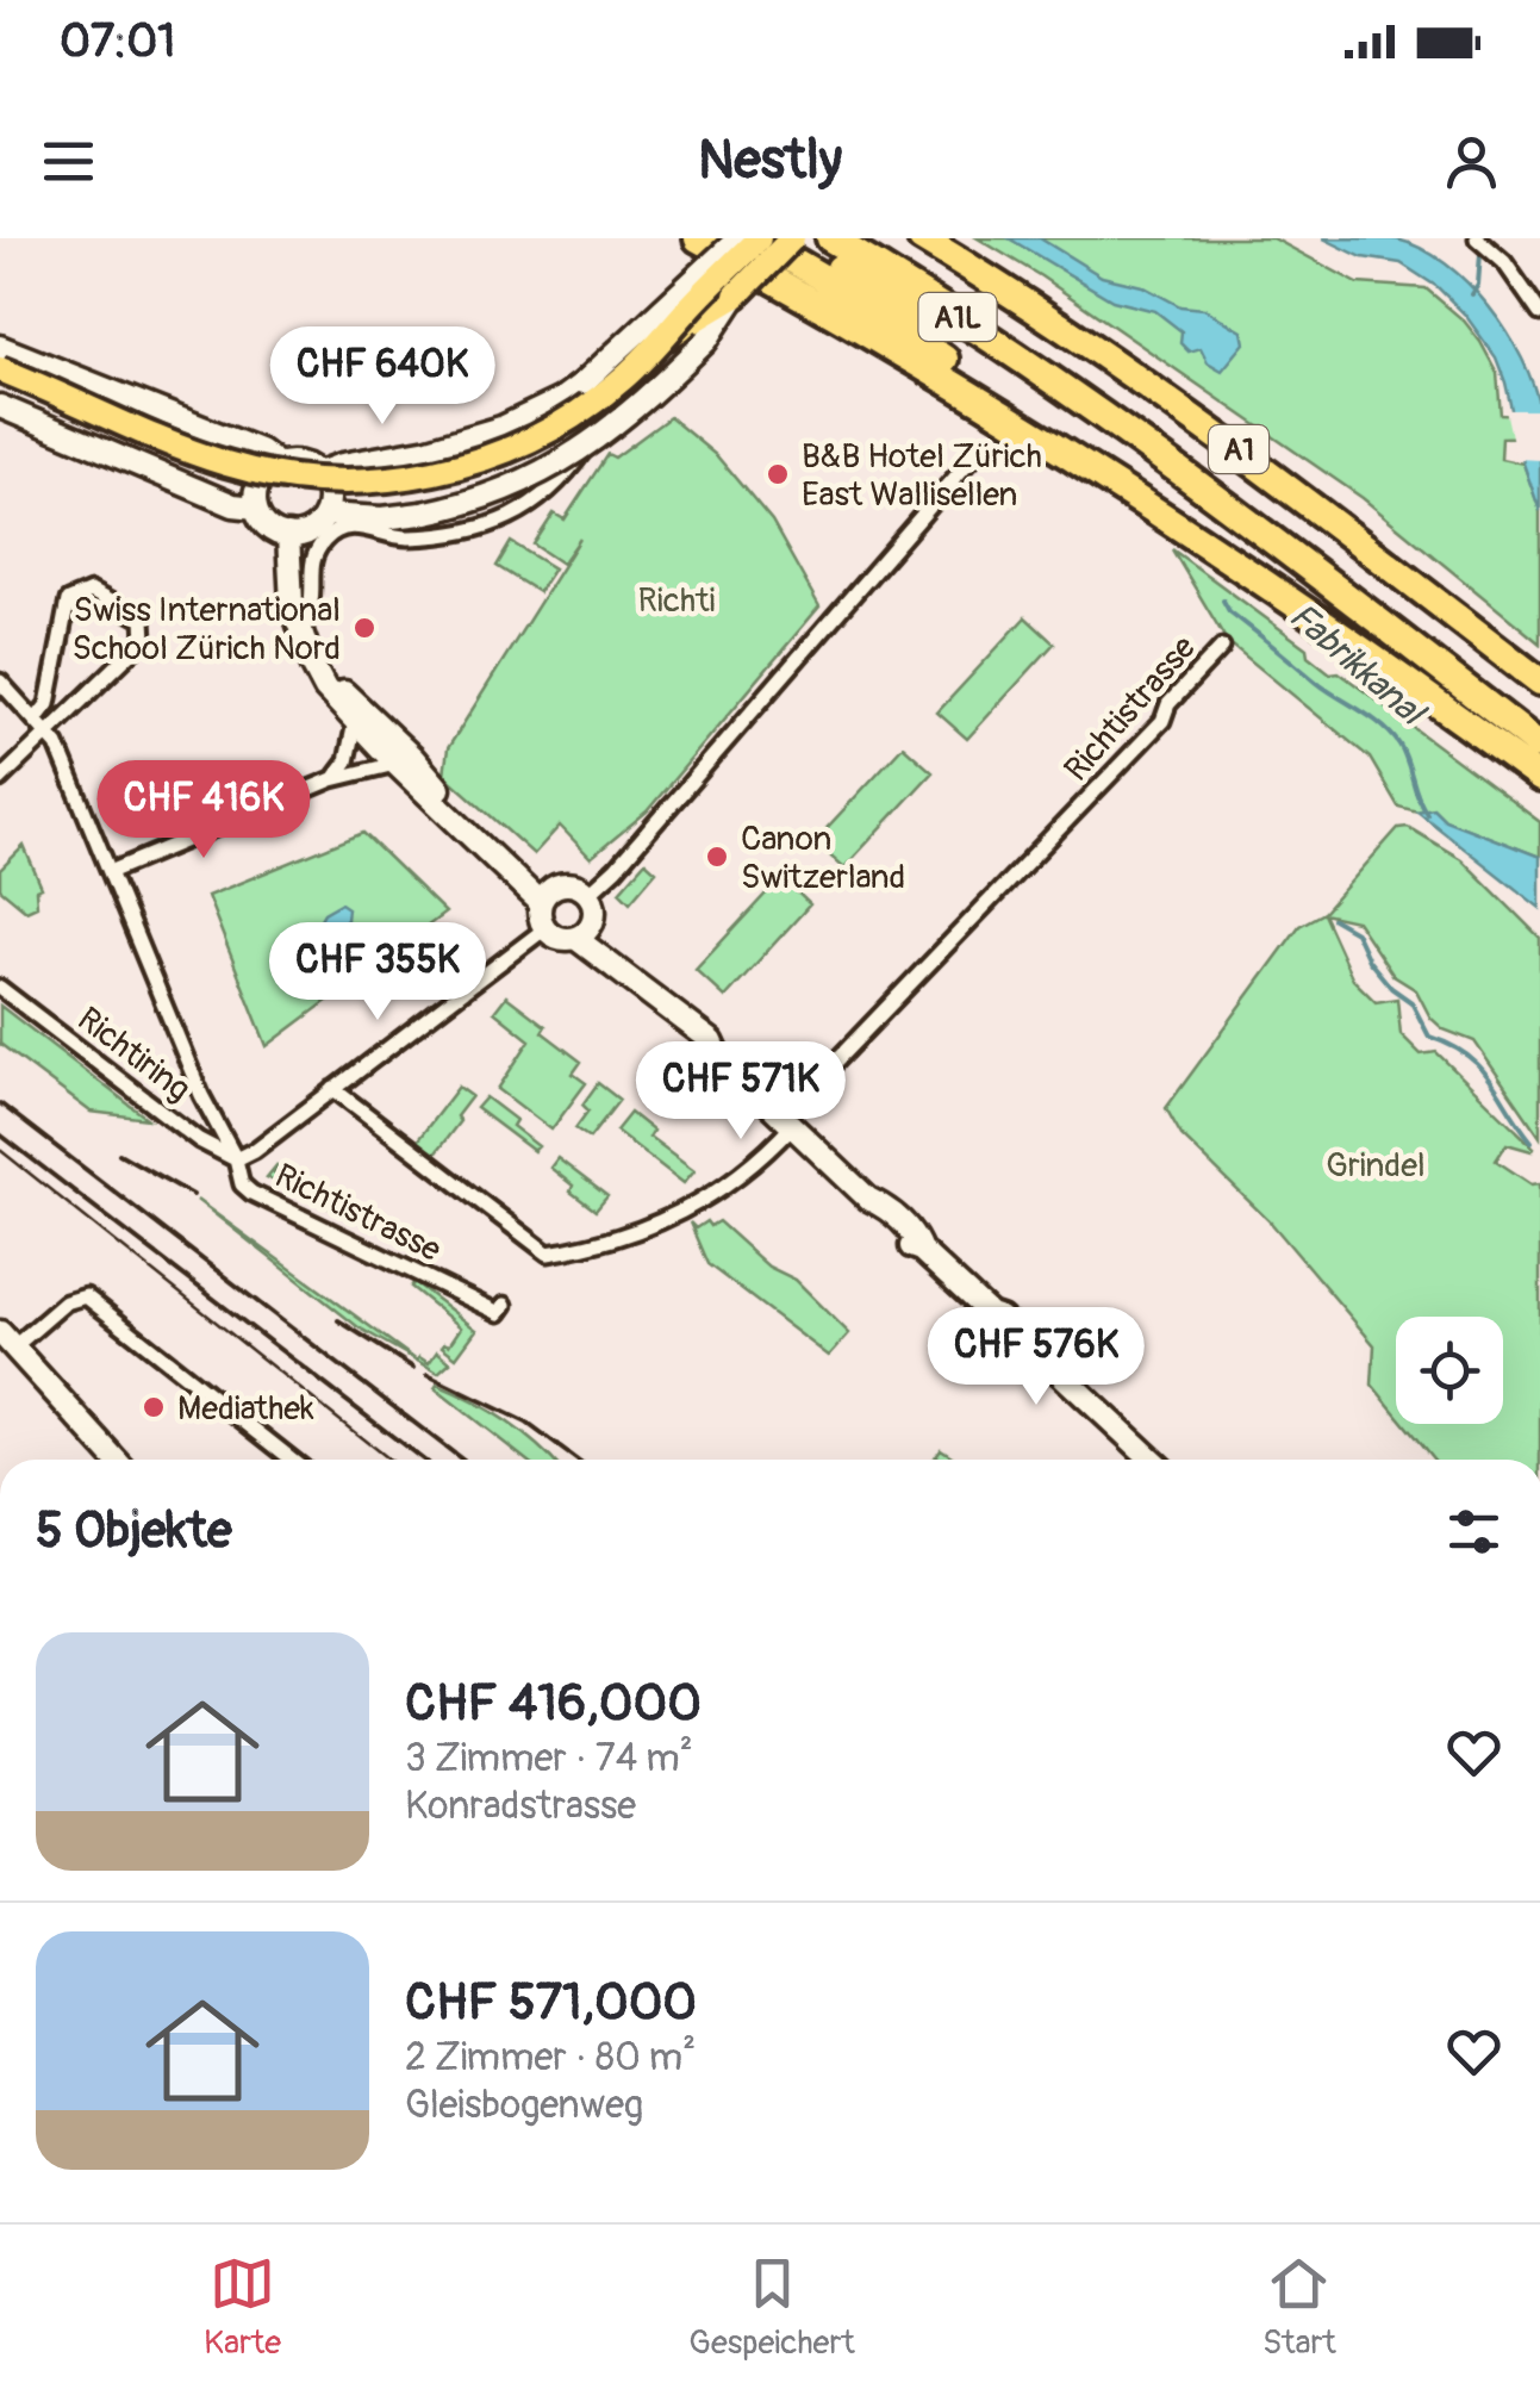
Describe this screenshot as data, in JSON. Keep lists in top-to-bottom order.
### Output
{
  "streets": {
    "highway": ["A1L", "A1"],
    "street": ["Richtistrasse", "Richtiring"]
  },
  "crossings": [
    ["Richtistrasse", "Richtiring"]
  ],
  "water": ["Fabrikkanal"],
  "parks": ["Richti", "Grindel"],
  "places": [
    "B&B Hotel Zürich East Wallisellen",
    "Swiss International School Zürich Nord",
    "Canon Switzerland",
    "Mediathek"
  ],
  "page": {
    "status": "07:01",
    "header": "Nestly",
    "price": [
      "CHF 640K",
      "CHF 416K",
      "CHF 355K",
      "CHF 571K",
      "CHF 576K"
    ],
    "heading": "5 Objekte",
    "list": [
      {
        "name": "CHF 416,000",
        "note": "3 Zimmer · 74 m² · Konradstrasse"
      },
      {
        "name": "CHF 571,000",
        "note": "2 Zimmer · 80 m² · Gleisbogenweg"
      }
    ],
    "tabs": ["Karte", "Gespeichert", "Start"]
  }
}
